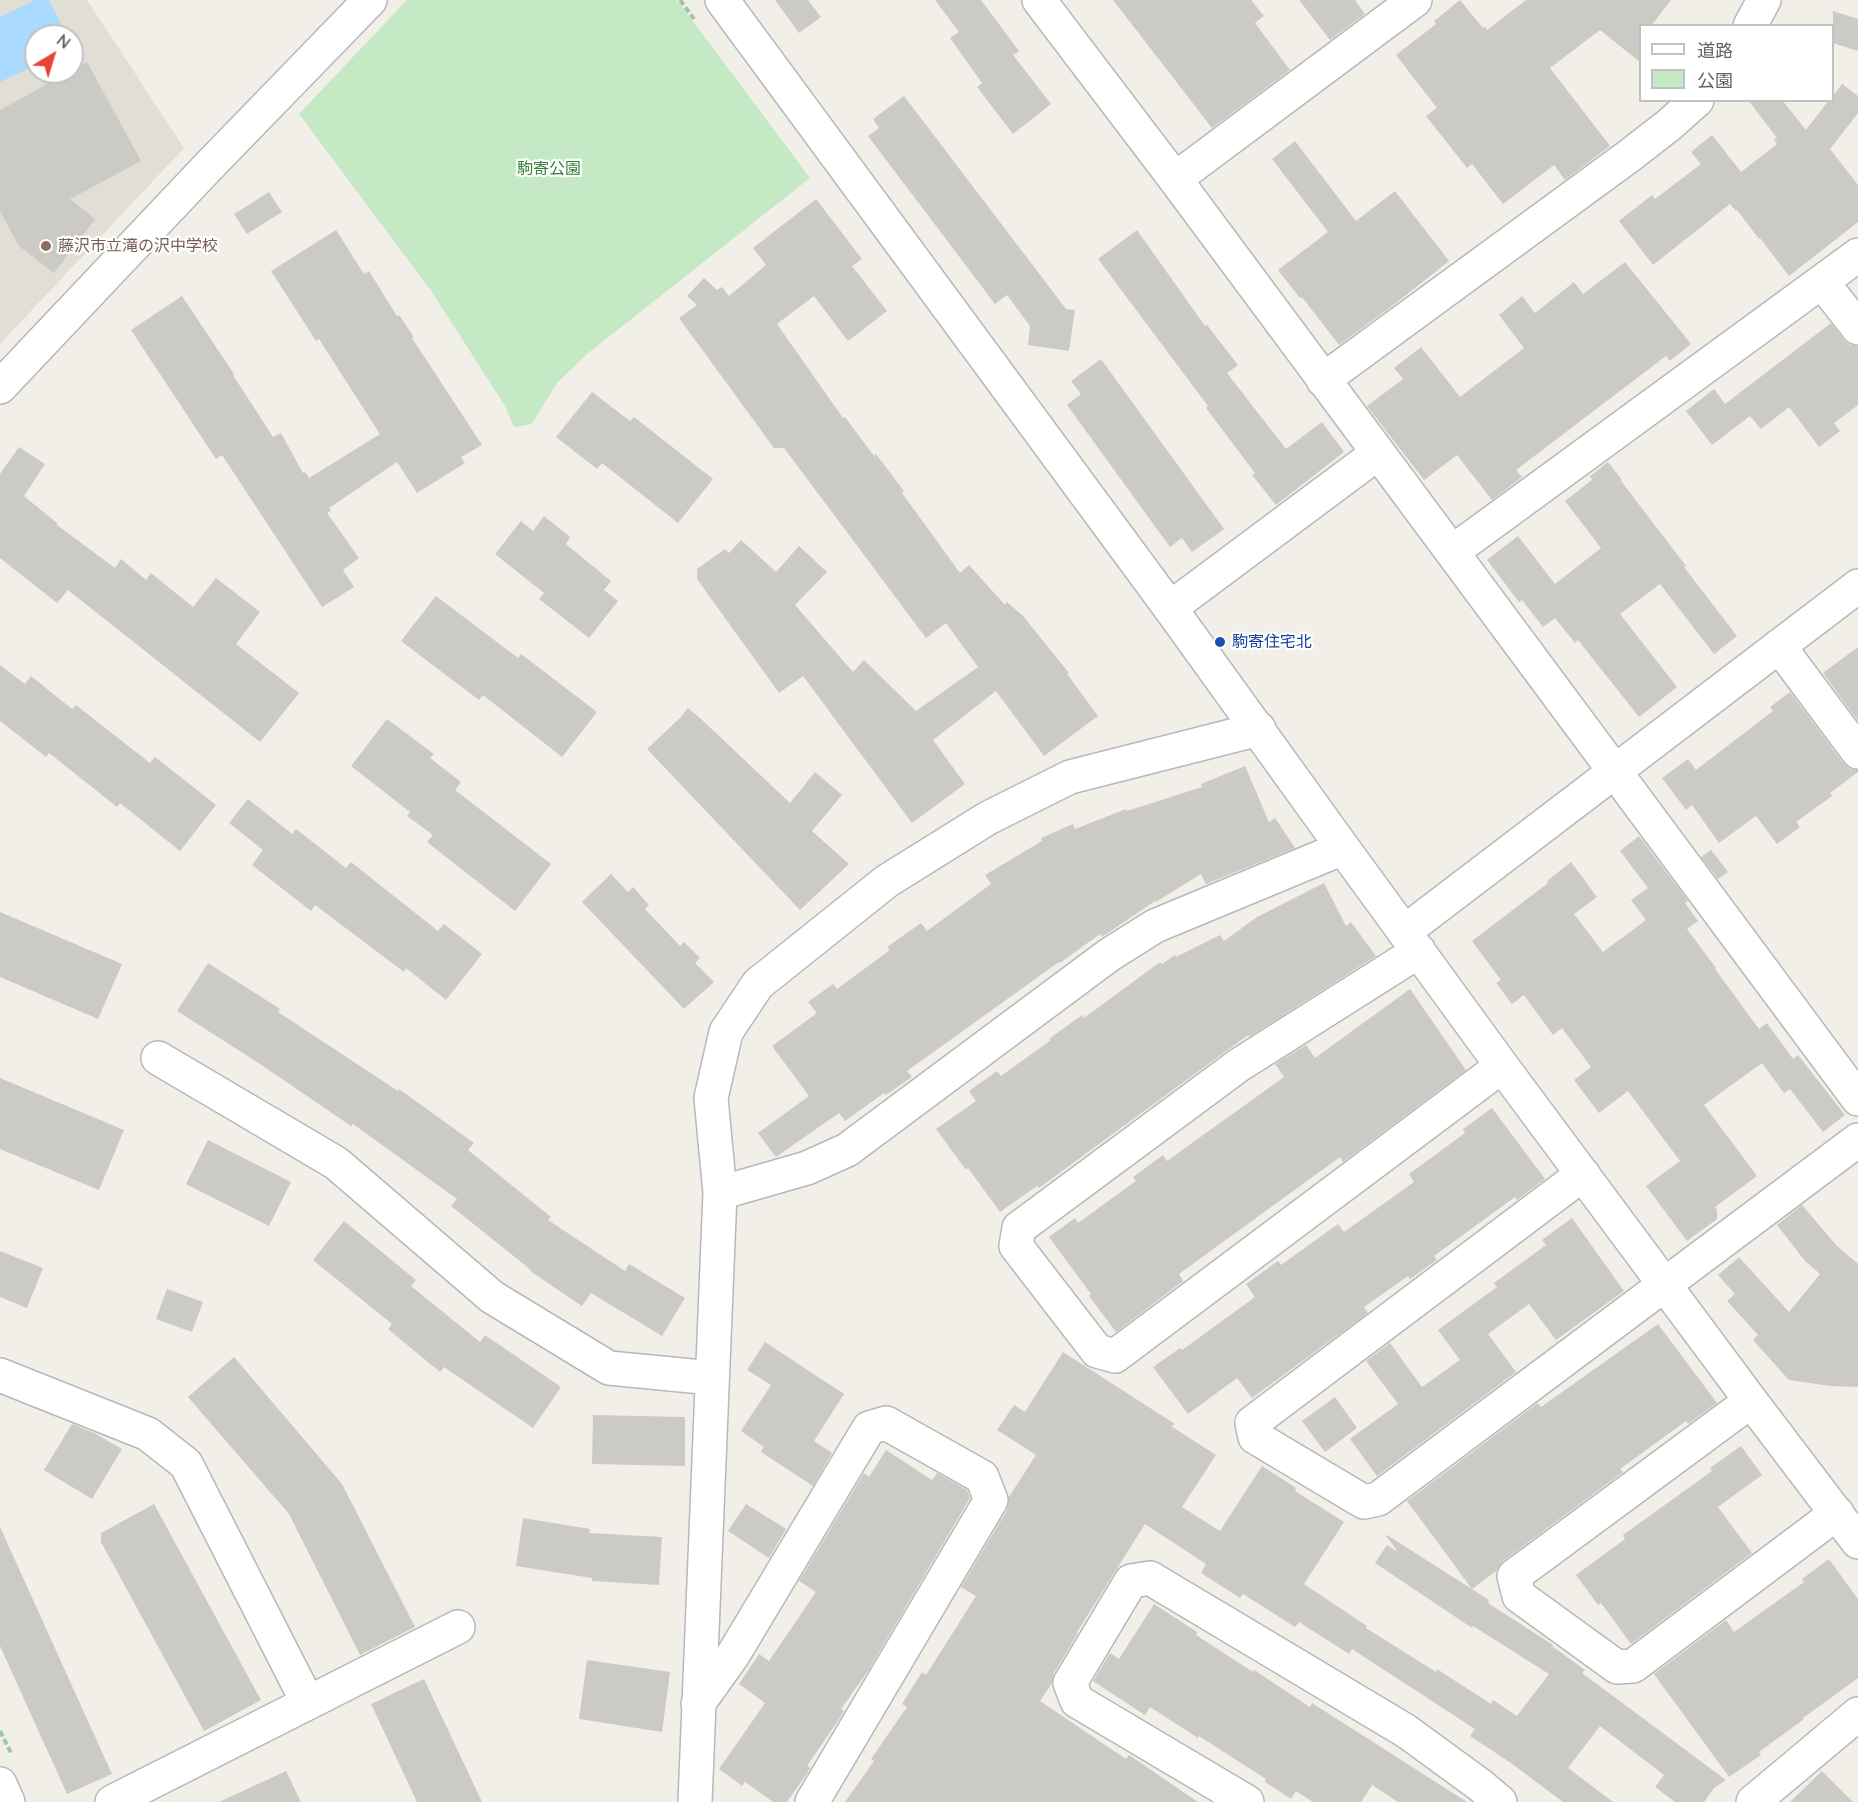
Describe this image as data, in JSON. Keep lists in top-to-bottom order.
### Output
{
  "parks": ["駒寄公園"],
  "places": ["藤沢市立滝の沢中学校", "駒寄住宅北"],
  "legend": ["道路", "公園"],
  "north": "top right"
}
